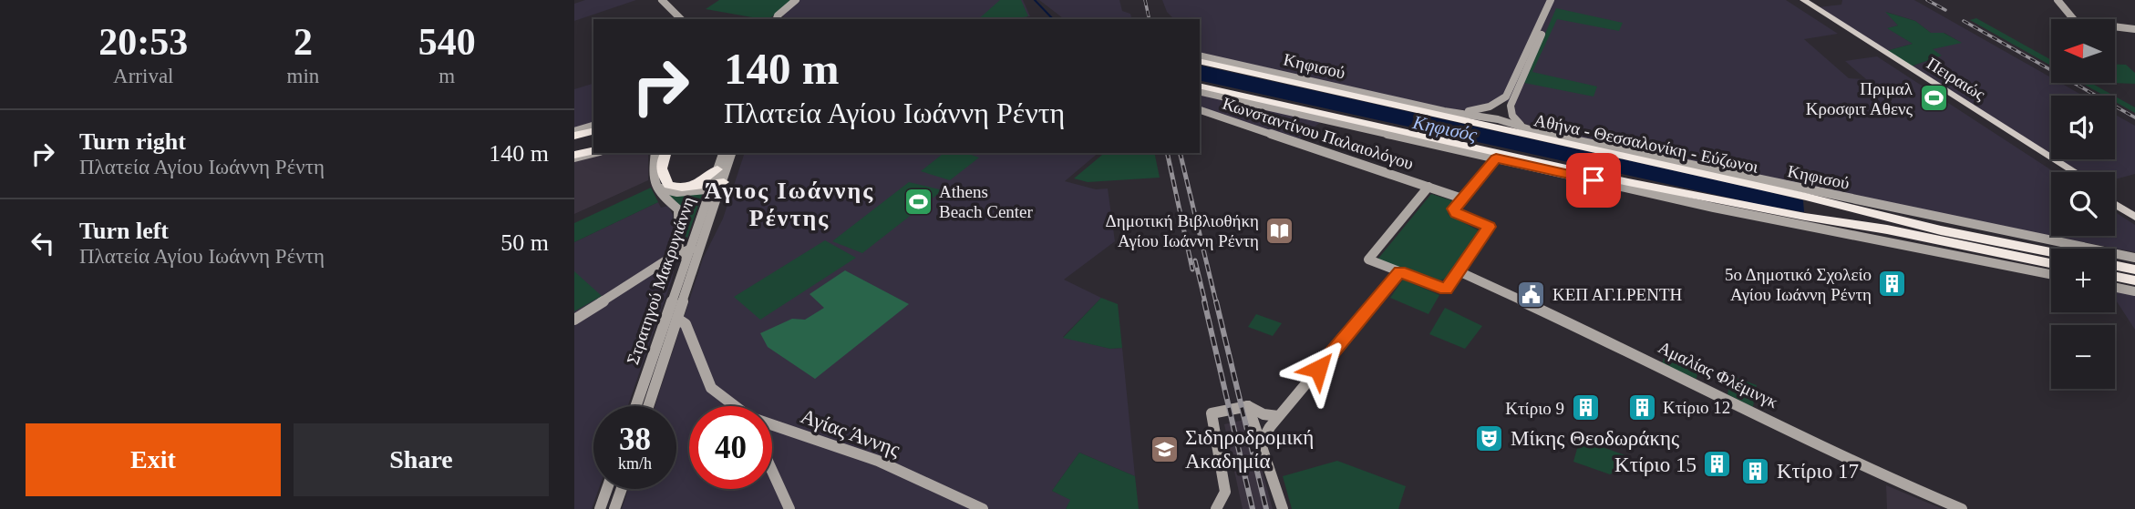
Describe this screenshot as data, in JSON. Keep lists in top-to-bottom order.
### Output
{
  "streets": {
    "highway": ["Αθήνα - Θεσσαλονίκη - Εύζωνοι"],
    "main road": ["Πειραιώς"],
    "street": [
      "Κηφισού",
      "Κωνσταντίνου Παλαιολόγου",
      "Στρατηγού Μακρυγιάννη",
      "Αμαλίας Φλέμινγκ",
      "Αγίας Άννης"
    ]
  },
  "crossings": [
    ["Στρατηγού Μακρυγιάννη", "Αγίας Άννης"]
  ],
  "districts": ["Άγιος Ιωάννης Ρέντης"],
  "water": ["Κηφισός"],
  "places": {
    "sports": ["Πριμαλ Κροσφιτ Αθενς", "Athens Beach Center"],
    "library": ["Δημοτική Βιβλιοθήκη Αγίου Ιωάννη Ρέντη"],
    "building": [
      "5ο Δημοτικό Σχολείο Αγίου Ιωάννη Ρέντη",
      "Κτίριο 12",
      "Κτίριο 9",
      "Κτίριο 15",
      "Κτίριο 17"
    ],
    "public building": ["ΚΕΠ ΑΓ.Ι.ΡΕΝΤΗ"],
    "theatre": ["Μίκης Θεοδωράκης"],
    "school or university": ["Σιδηροδρομική Ακαδημία"]
  },
  "north": "left",
  "page": {
    "eta": [
      "20:53",
      "Arrival",
      "2",
      "min",
      "540",
      "m"
    ],
    "map_buttons": ["+", "−"],
    "turn": ["140 m", "Πλατεία Αγίου Ιωάννη Ρέντη"],
    "list": [
      {
        "name": "Turn right",
        "note": "Πλατεία Αγίου Ιωάννη Ρέντη",
        "value": "140 m"
      },
      {
        "name": "Turn left",
        "note": "Πλατεία Αγίου Ιωάννη Ρέντη",
        "value": "50 m"
      }
    ],
    "speed": "38 km/h",
    "limit": "40",
    "buttons": ["Exit", "Share"]
  }
}
